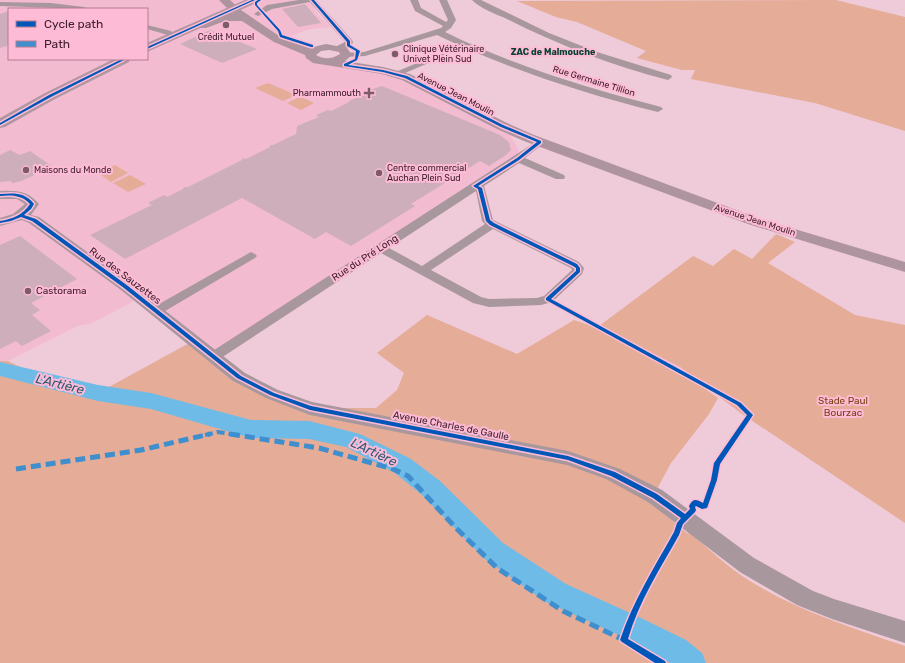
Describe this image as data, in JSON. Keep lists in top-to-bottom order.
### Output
{
  "streets": {
    "main road": ["Avenue Jean Moulin"],
    "street": [
      "Rue Germaine Tillion",
      "Rue du Pré Long",
      "Rue des Sauzettes",
      "Avenue Charles de Gaulle"
    ]
  },
  "crossings": [
    ["Avenue Jean Moulin", "Rue du Pré Long"],
    ["Rue du Pré Long", "Rue des Sauzettes"],
    ["Rue du Pré Long", "Avenue Charles de Gaulle"],
    ["Rue des Sauzettes", "Avenue Charles de Gaulle"]
  ],
  "districts": ["ZAC de Malmouche"],
  "water": ["L'Artière"],
  "parks": ["Stade Paul Bourzac"],
  "places": {
    "other": [
      "Crédit Mutuel",
      "Clinique Vétérinaire Univet Plein Sud",
      "Maisons du Monde",
      "Centre commercial Auchan Plein Sud",
      "Castorama"
    ],
    "health": ["Pharmammouth"]
  },
  "legend": ["Cycle path", "Path"]
}
